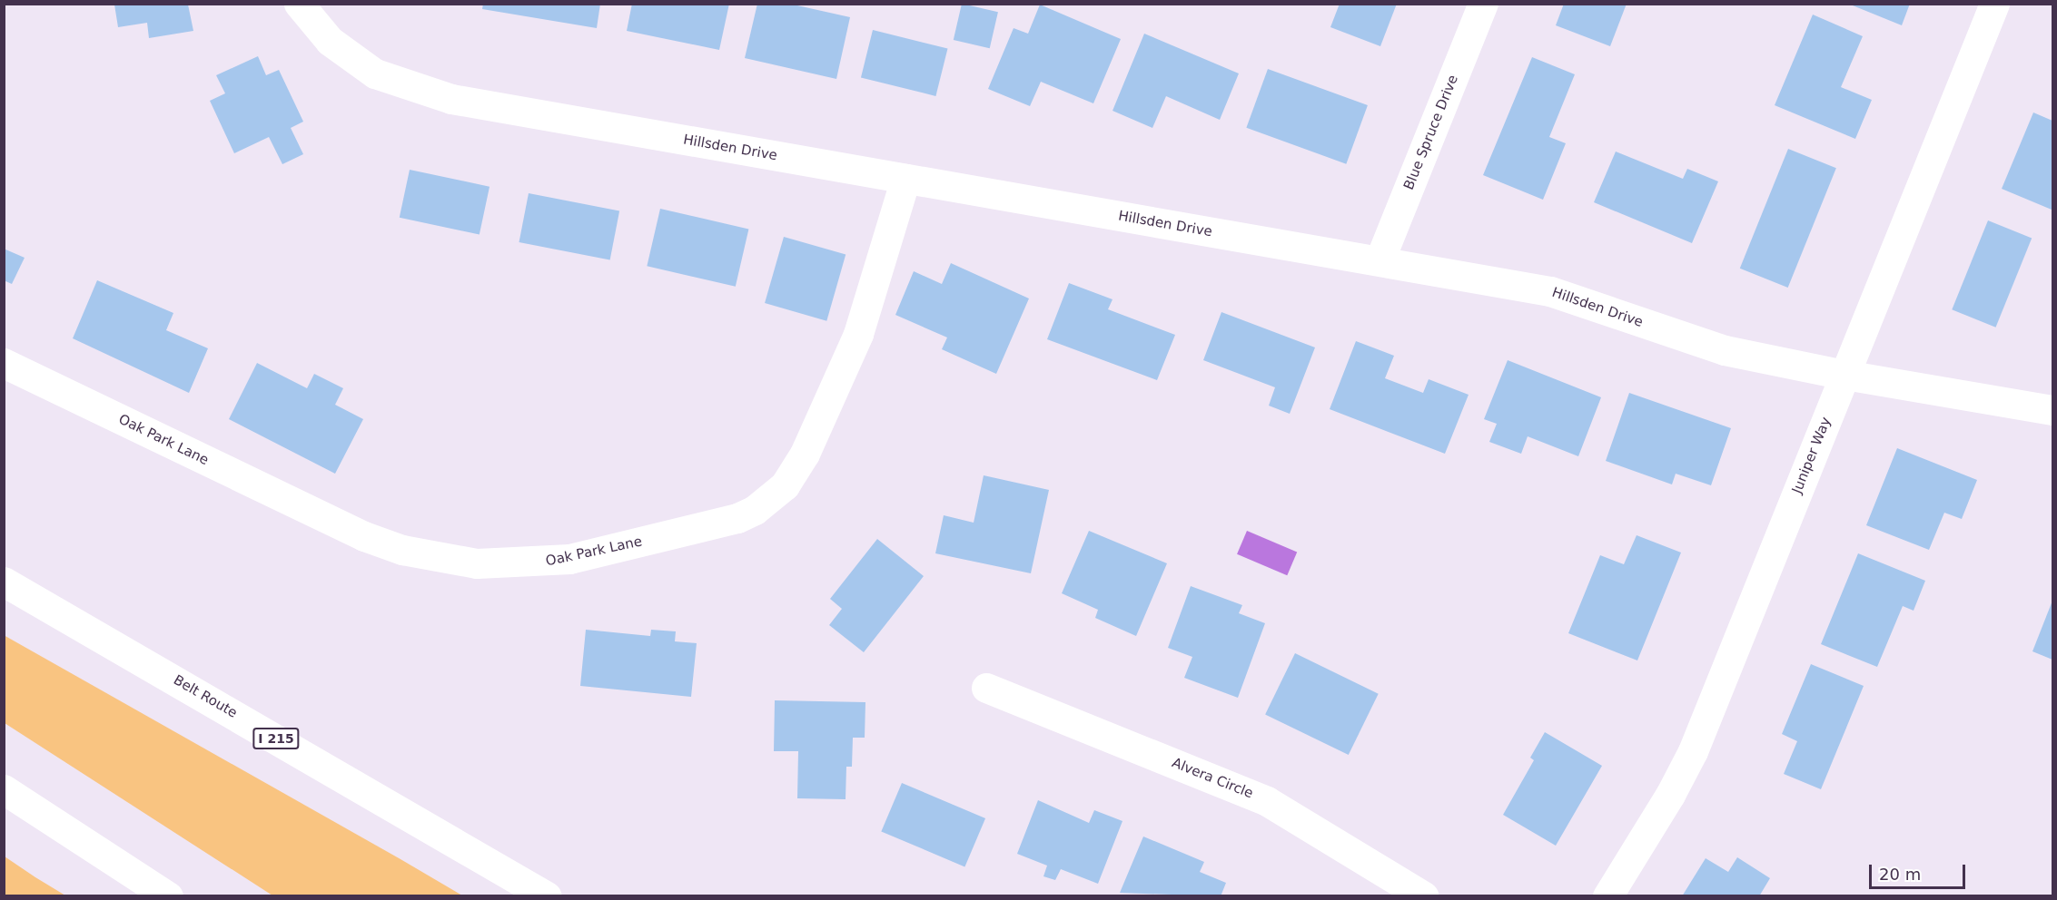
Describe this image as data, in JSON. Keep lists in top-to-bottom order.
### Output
{
  "streets": {
    "main road": [
      "Blue Spruce Drive",
      "Hillsden Drive",
      "Oak Park Lane",
      "Juniper Way",
      "Belt Route",
      "I 215",
      "Alvera Circle"
    ]
  },
  "crossings": [
    ["Blue Spruce Drive", "Hillsden Drive"],
    ["Hillsden Drive", "Oak Park Lane"],
    ["Hillsden Drive", "Juniper Way"]
  ],
  "scale_bar": "20 m"
}
